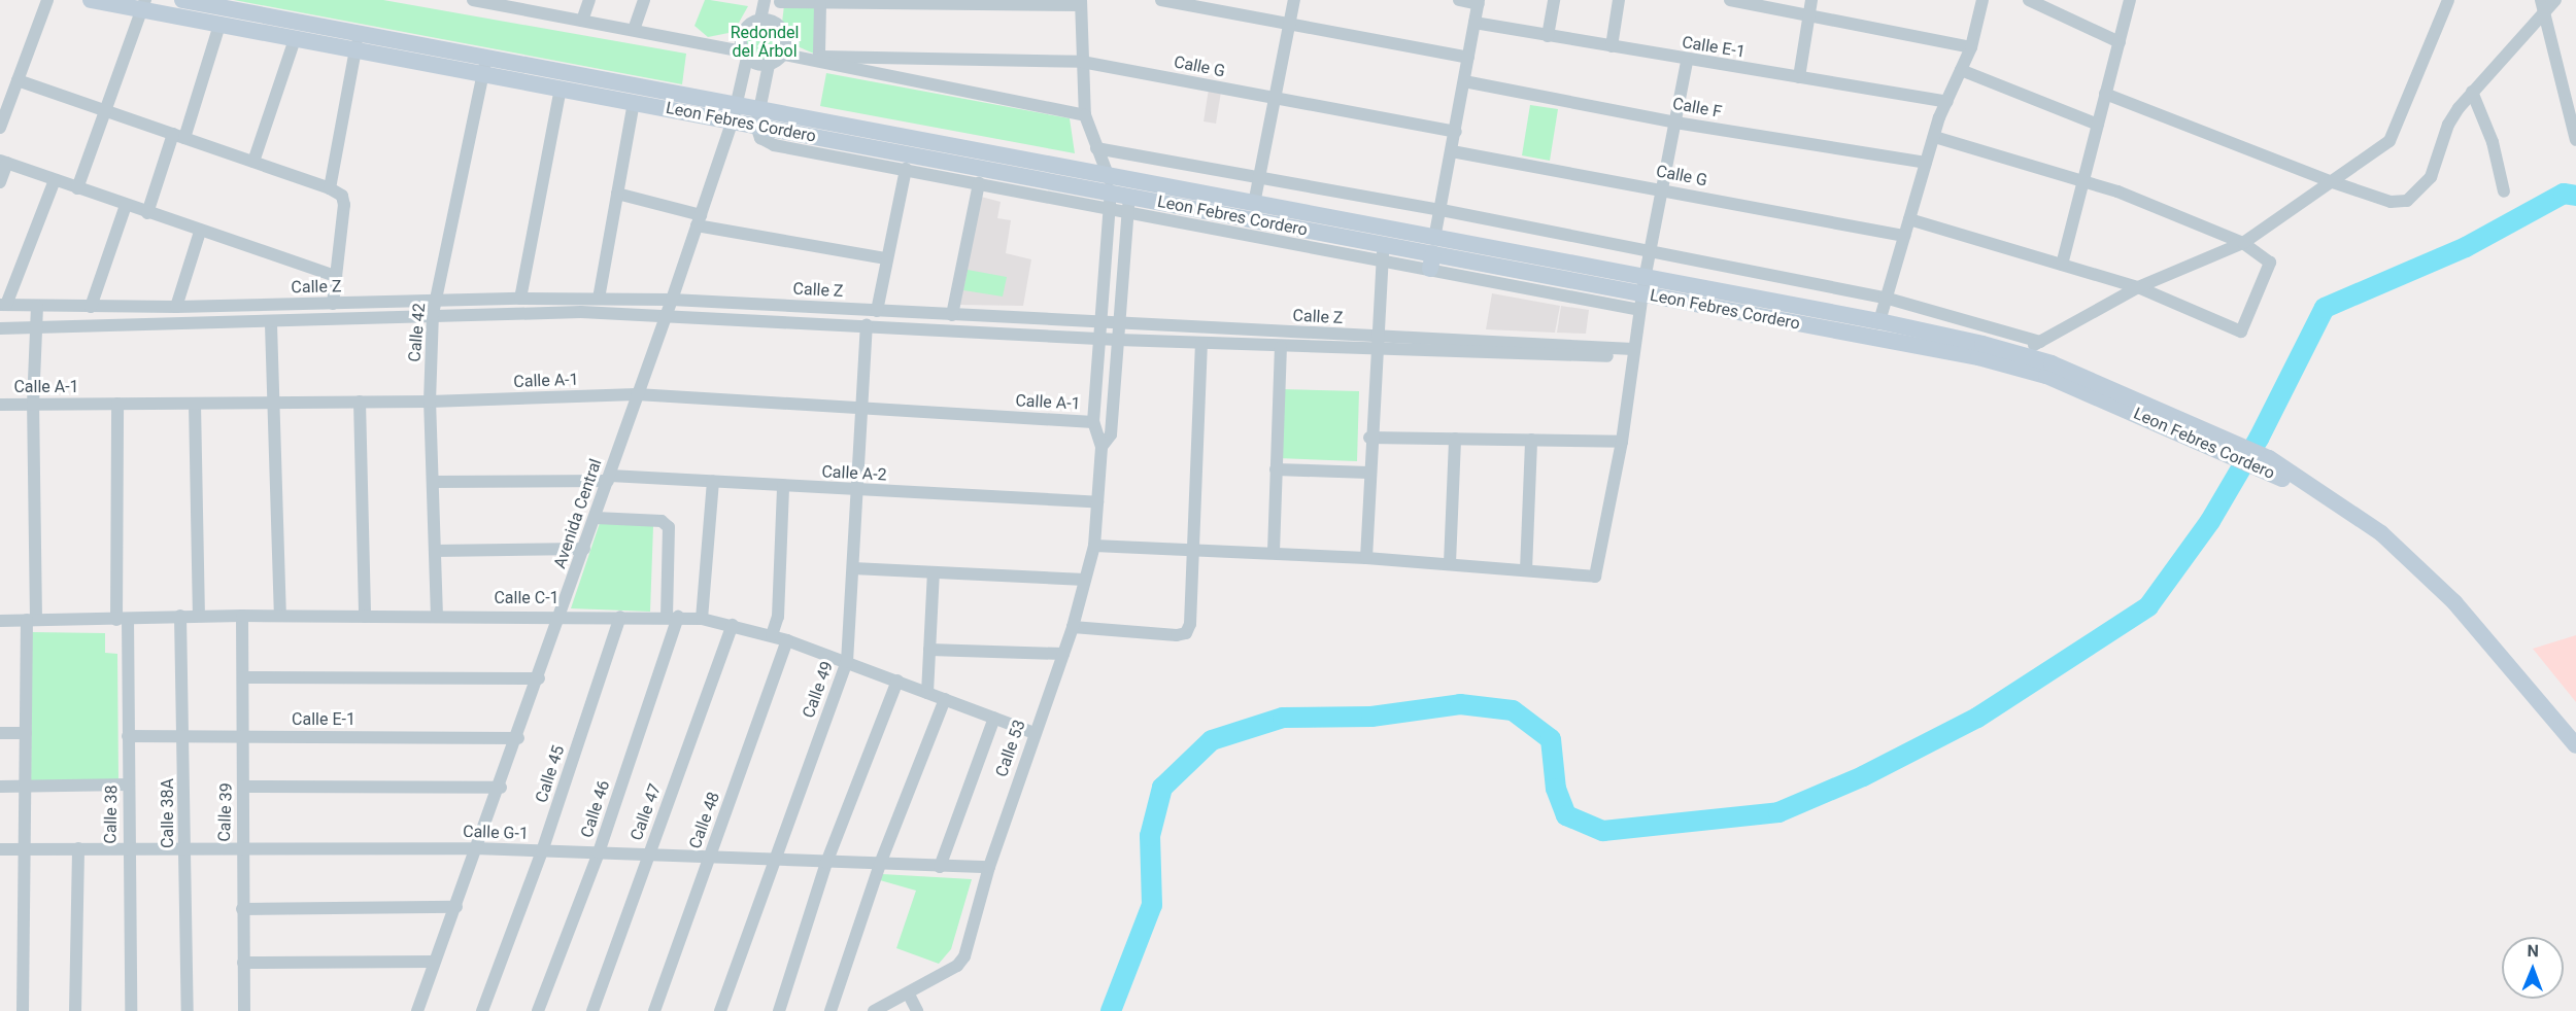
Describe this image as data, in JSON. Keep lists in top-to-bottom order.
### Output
{
  "streets": {
    "street": [
      "Calle E-1",
      "Calle G",
      "Calle F",
      "Leon Febres Cordero",
      "Calle Z",
      "Calle 42",
      "Calle A-1",
      "Calle A-2",
      "Avenida Central",
      "Calle C-1",
      "Calle 49",
      "Calle 53",
      "Calle 45",
      "Calle 46",
      "Calle 39",
      "Calle 47",
      "Calle 38A",
      "Calle 38",
      "Calle 48",
      "Calle G-1"
    ]
  },
  "crossings": [
    ["Calle E-1", "Avenida Central"],
    ["Calle E-1", "Calle 39"],
    ["Calle E-1", "Calle 38A"],
    ["Calle E-1", "Calle 38"],
    ["Leon Febres Cordero", "Calle 42"],
    ["Leon Febres Cordero", "Avenida Central"],
    ["Leon Febres Cordero", "Calle 53"],
    ["Calle Z", "Calle 42"],
    ["Calle Z", "Avenida Central"],
    ["Calle Z", "Calle 49"],
    ["Calle Z", "Calle 53"],
    ["Calle 42", "Calle A-1"],
    ["Calle 42", "Calle A-2"],
    ["Calle 42", "Calle C-1"],
    ["Calle A-1", "Avenida Central"],
    ["Calle A-1", "Calle 49"],
    ["Calle A-1", "Calle 53"],
    ["Calle A-1", "Calle 38"],
    ["Calle A-2", "Avenida Central"],
    ["Calle A-2", "Calle 49"],
    ["Calle A-2", "Calle 53"],
    ["Avenida Central", "Calle C-1"],
    ["Avenida Central", "Calle 46"],
    ["Avenida Central", "Calle G-1"],
    ["Calle C-1", "Calle 49"],
    ["Calle C-1", "Calle 53"],
    ["Calle C-1", "Calle 45"],
    ["Calle C-1", "Calle 46"],
    ["Calle C-1", "Calle 39"],
    ["Calle C-1", "Calle 47"],
    ["Calle C-1", "Calle 38A"],
    ["Calle C-1", "Calle 38"],
    ["Calle C-1", "Calle 48"],
    ["Calle 49", "Calle G-1"],
    ["Calle 53", "Calle G-1"],
    ["Calle 45", "Calle G-1"],
    ["Calle 46", "Calle G-1"],
    ["Calle 39", "Calle G-1"],
    ["Calle 47", "Calle G-1"],
    ["Calle 38A", "Calle G-1"],
    ["Calle 38", "Calle G-1"],
    ["Calle 48", "Calle G-1"]
  ],
  "parks": ["Redondel del Árbol"],
  "north": "top"
}
